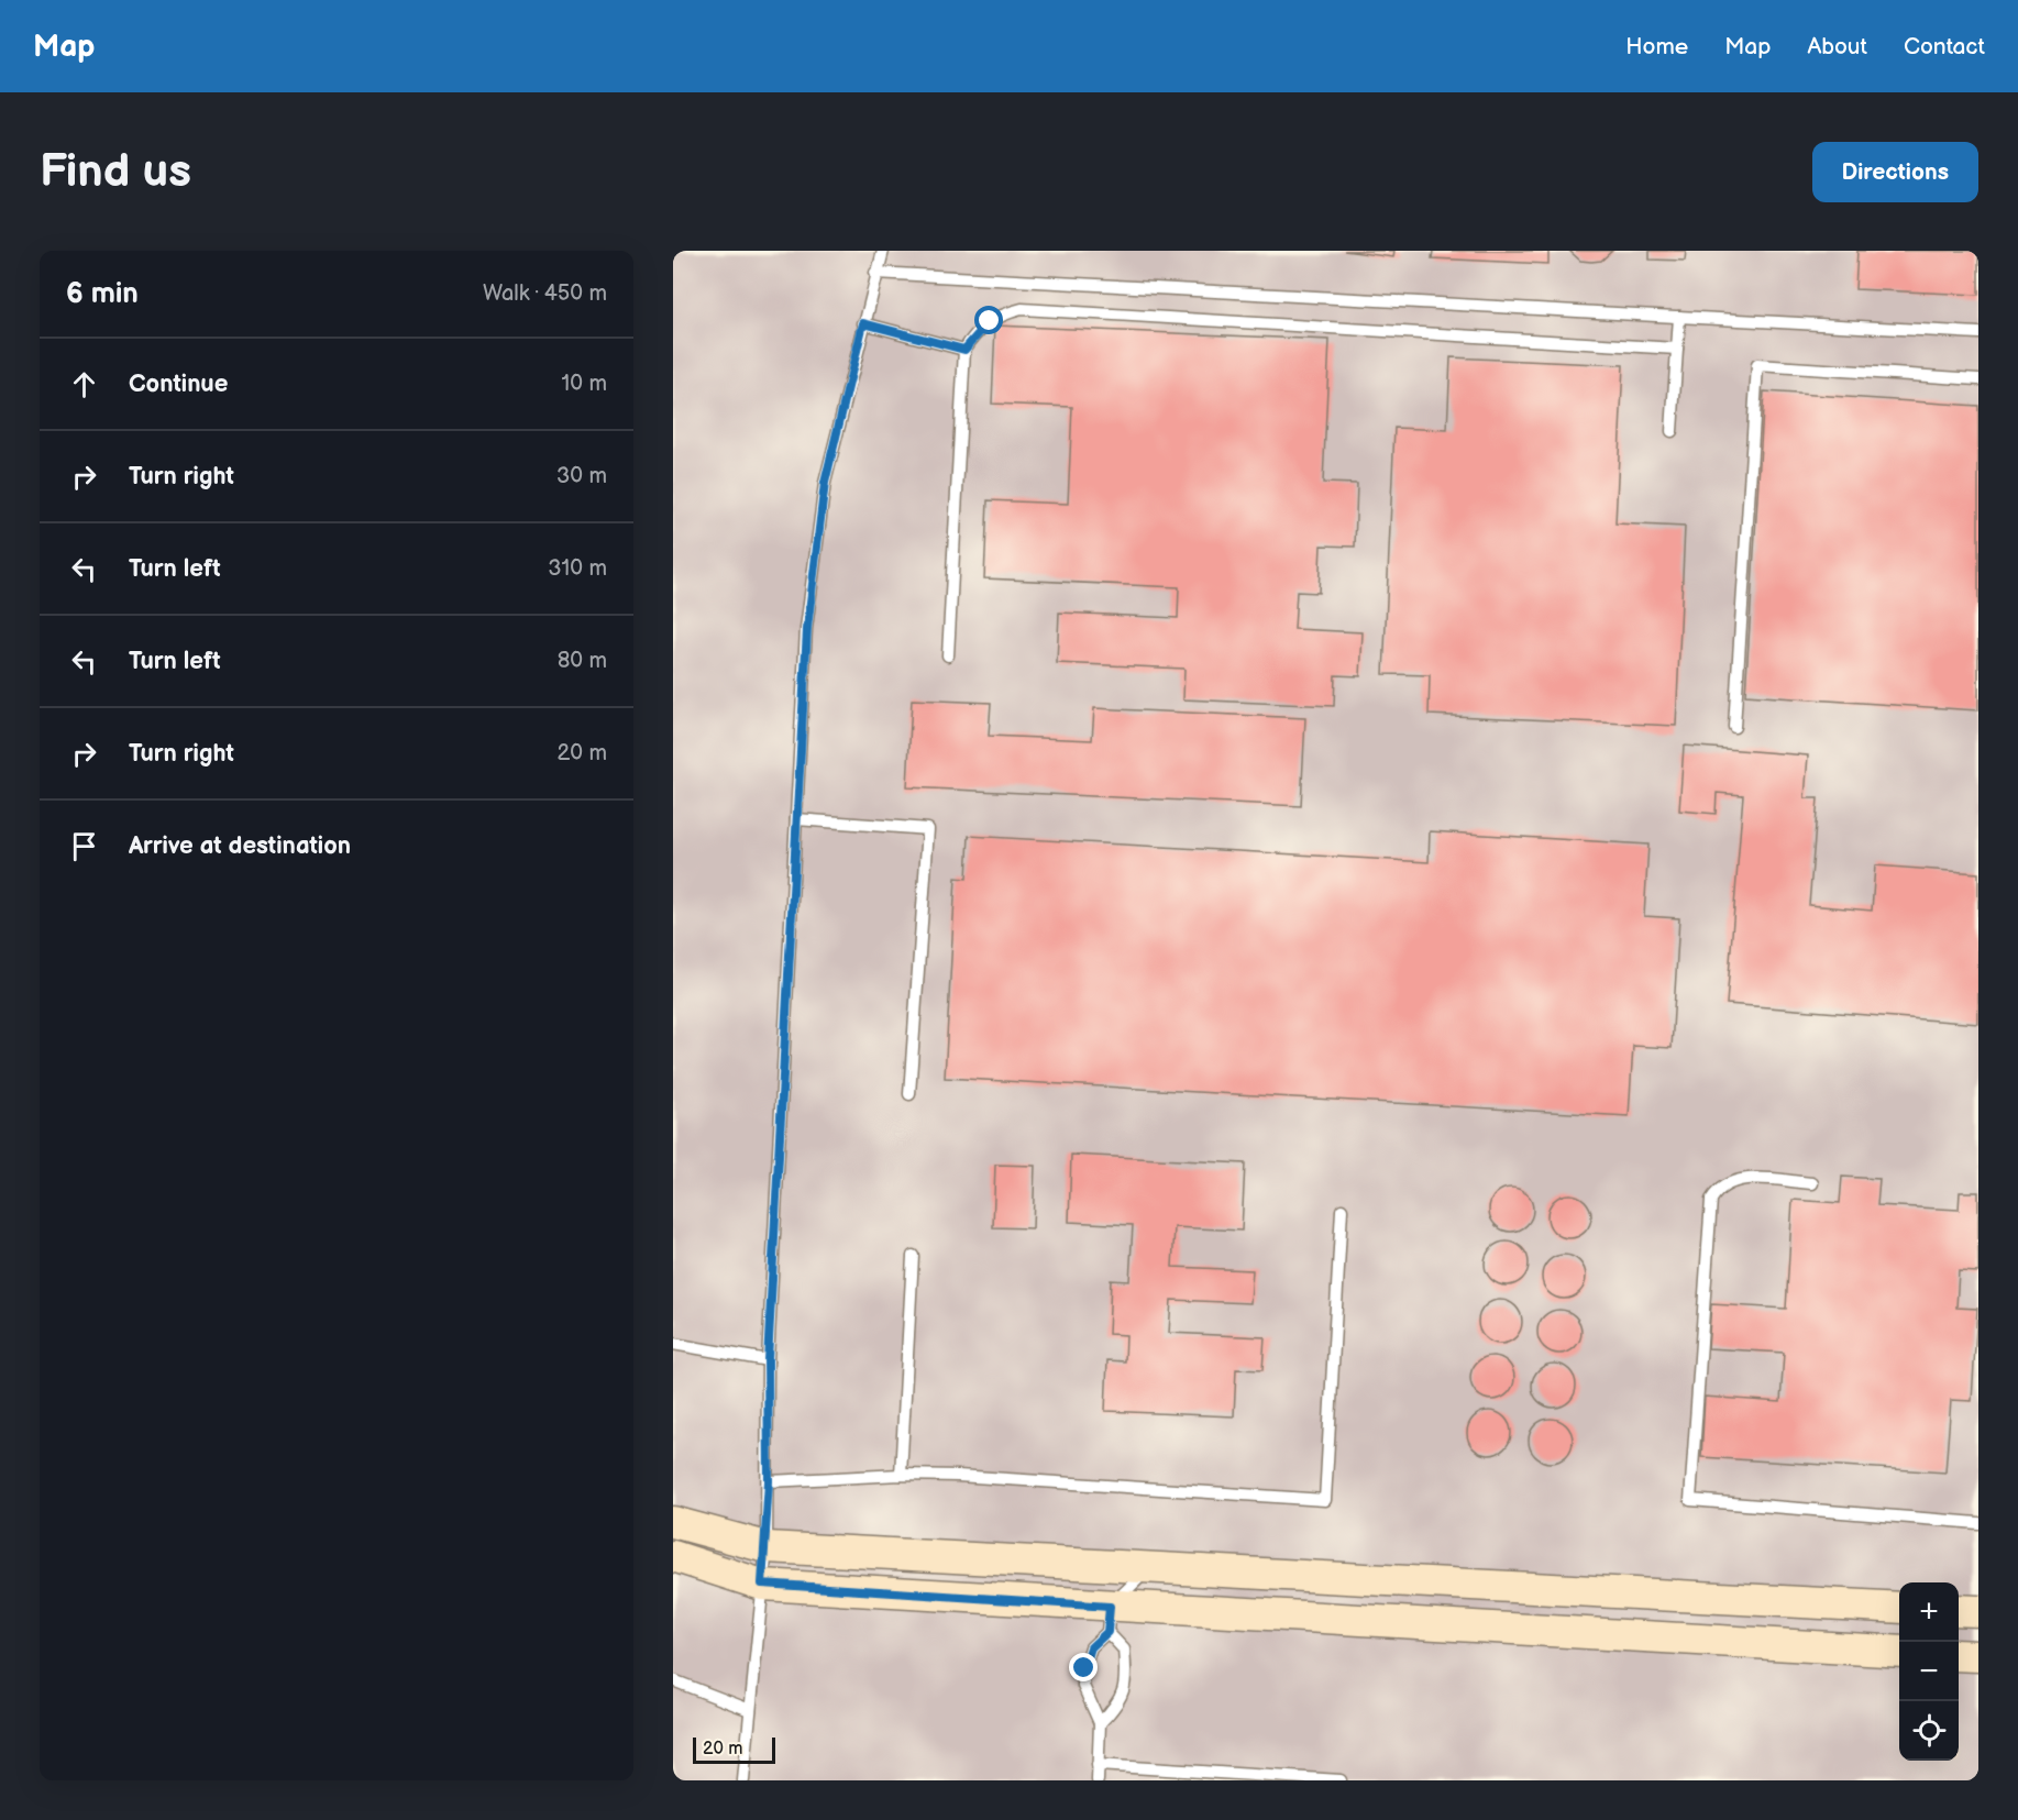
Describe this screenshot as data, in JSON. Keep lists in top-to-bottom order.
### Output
{
  "scale_bar": "20 m",
  "page": {
    "header": "Map",
    "nav": [
      "Home",
      "Map",
      "About",
      "Contact"
    ],
    "buttons": "Directions",
    "title": "Find us",
    "heading": ["6 min", "Walk · 450 m"],
    "list": [
      ["Continue", "10 m"],
      ["Turn right", "30 m"],
      ["Turn left", "310 m"],
      ["Turn left", "80 m"],
      ["Turn right", "20 m"],
      "Arrive at destination"
    ],
    "map_buttons": ["+", "−"],
    "scale": "20 m"
  }
}
